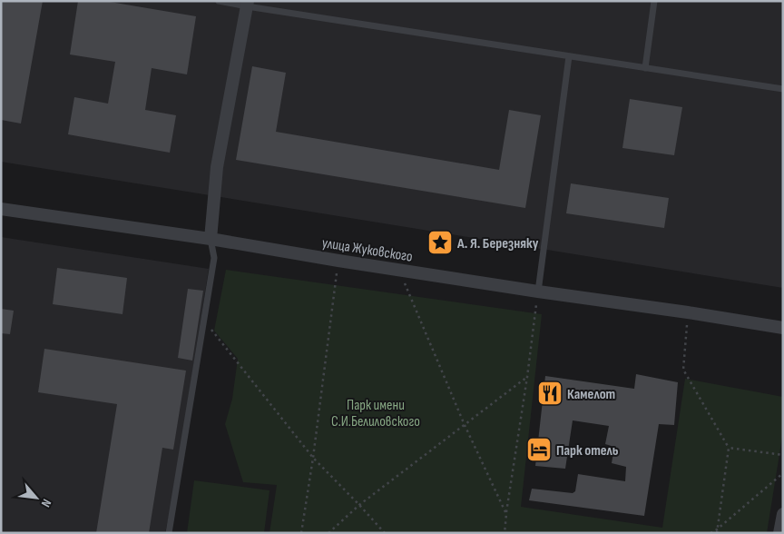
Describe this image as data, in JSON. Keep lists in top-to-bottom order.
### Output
{
  "streets": {
    "street": ["улица Жуковского"]
  },
  "parks": ["Парк имени С.И.Белиловского"],
  "places": {
    "place": ["А. Я. Березняку"],
    "restaurant": ["Камелот"],
    "hotel": ["Парк отель"]
  },
  "north": "bottom right"
}
